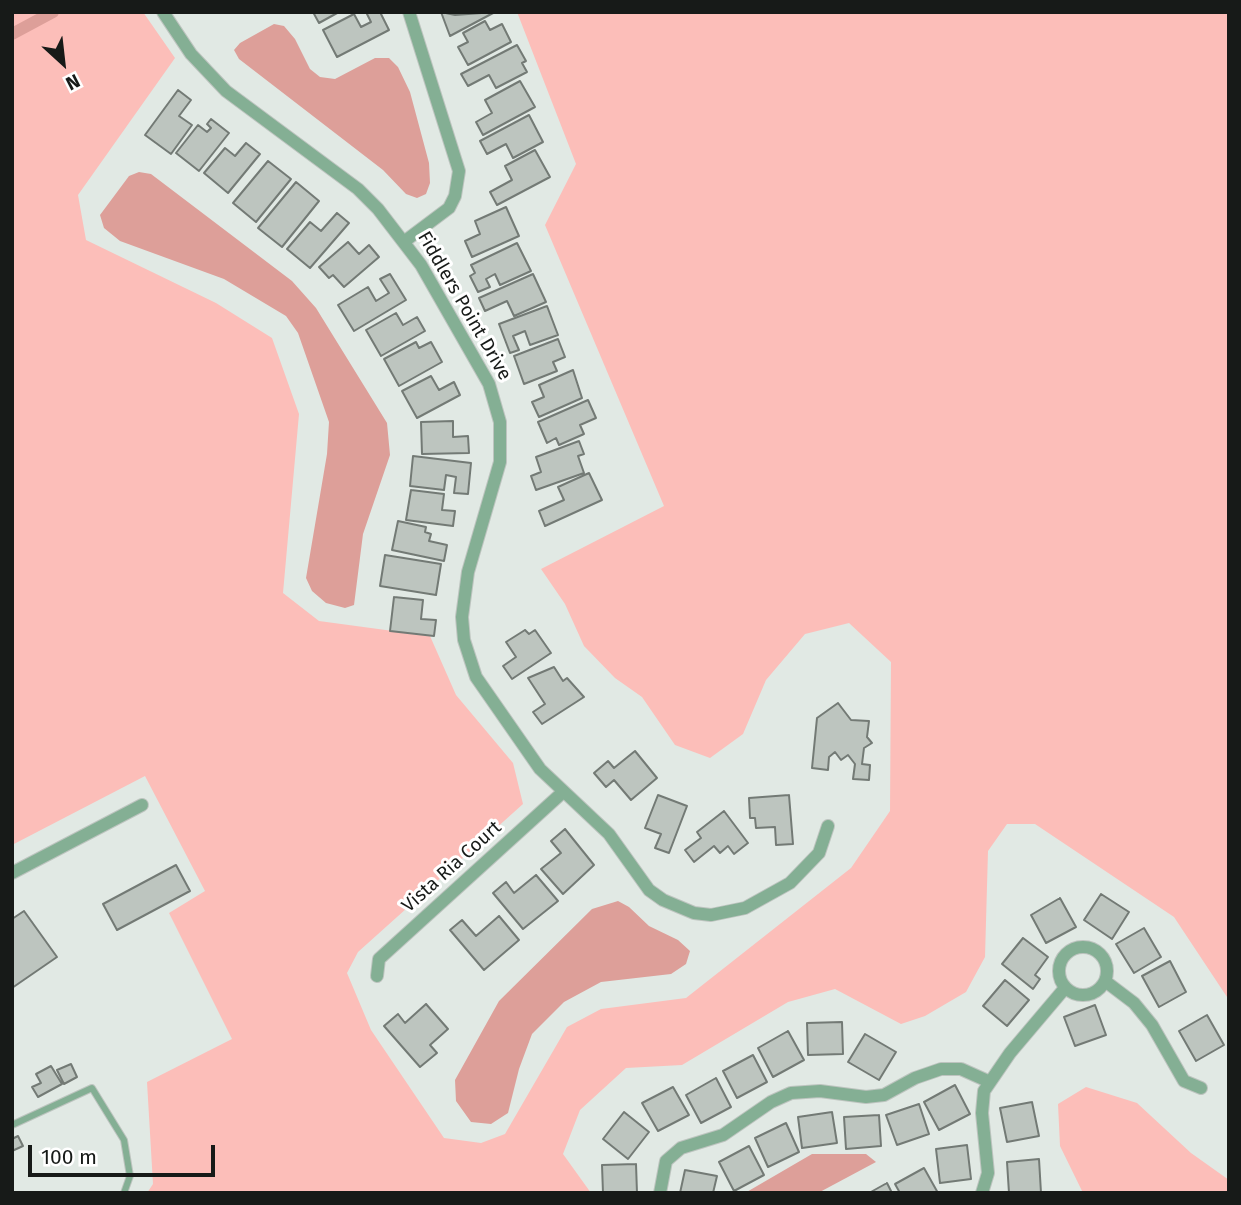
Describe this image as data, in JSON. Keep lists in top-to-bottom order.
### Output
{
  "streets": {
    "street": ["Fiddlers Point Drive", "Vista Ria Court"]
  },
  "crossings": [
    ["Fiddlers Point Drive", "Vista Ria Court"]
  ],
  "scale_bar": "100 m",
  "north": "bottom right"
}
